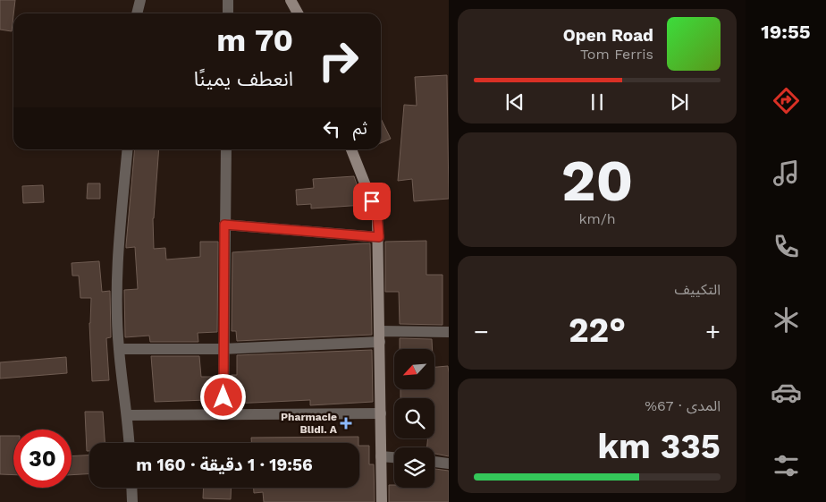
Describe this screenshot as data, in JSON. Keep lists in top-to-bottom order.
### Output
{
  "places": {
    "health": ["Pharmacie Blidi. A"]
  },
  "north": "bottom left",
  "page": {
    "tabs": "19:55",
    "turn": ["70 m", "انعطف يمينًا"],
    "song": ["Open Road", "Tom Ferris"],
    "then": "ثم",
    "tile": [
      ["20", "km/h"],
      "التكييف",
      ["المدى · 67%", "335 km"]
    ],
    "heat": ["−", "22°", "+"],
    "limit": "30",
    "trip": "19:56 · 1 دقيقة · 160 m"
  }
}
